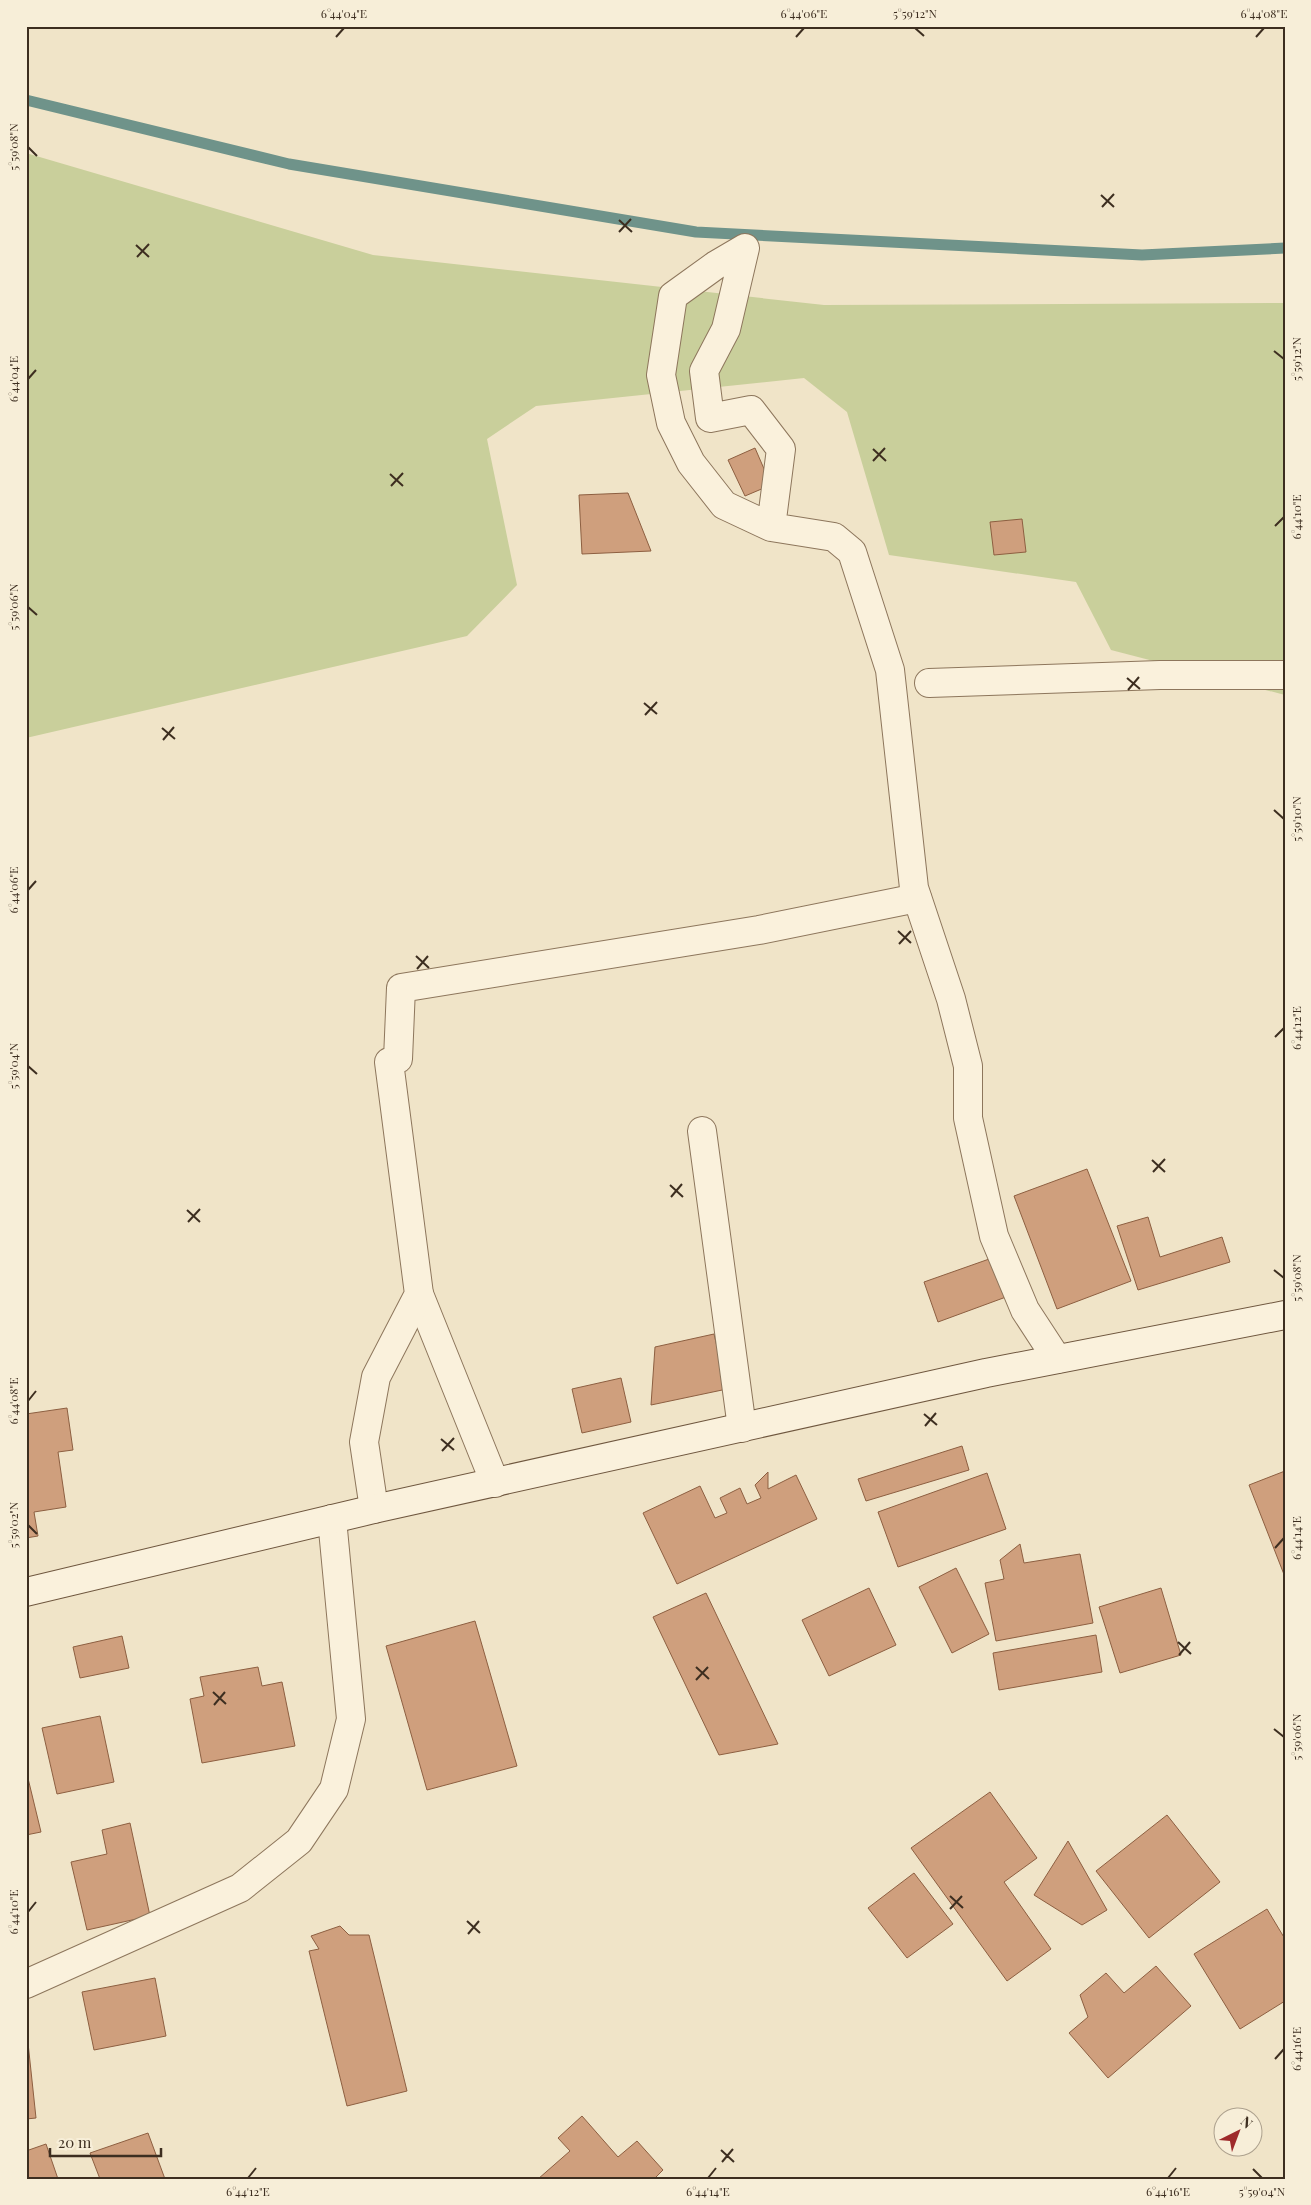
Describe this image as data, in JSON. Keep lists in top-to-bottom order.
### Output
{
  "scale_bar": "20 m",
  "north": "top right",
  "coordinates": [
    "6°44'04\"E",
    "6°44'06\"E",
    "5°59'12\"N",
    "6°44'08\"E",
    "5°59'08\"N",
    "6°44'10\"E",
    "5°59'06\"N",
    "5°59'10\"N",
    "6°44'12\"E",
    "5°59'04\"N",
    "5°59'02\"N",
    "6°44'14\"E",
    "6°44'16\"E"
  ]
}
